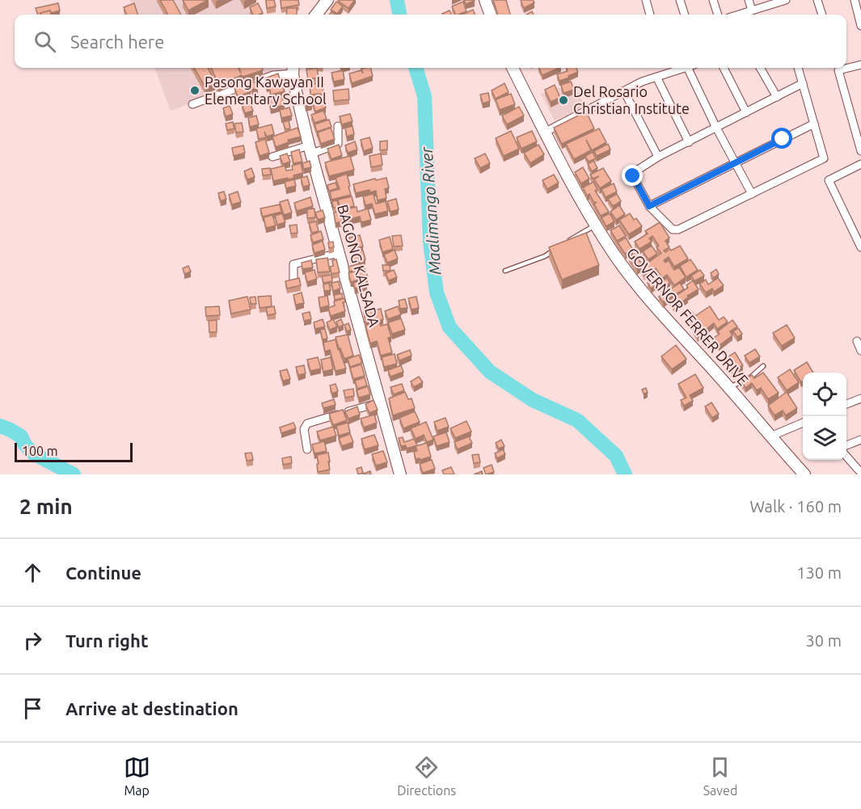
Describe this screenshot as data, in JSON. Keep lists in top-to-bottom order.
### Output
{
  "streets": {
    "main road": ["BAGONG KALSADA", "GOVERNOR FERRER DRIVE"]
  },
  "water": ["Maalimango River"],
  "places": ["Pasong Kawayan II Elementary School", "Del Rosario Christian Institute"],
  "scale_bar": "100 m",
  "page": {
    "search": "Search here",
    "scale": "100 m",
    "heading": ["2 min", "Walk · 160 m"],
    "list": [
      ["Continue", "130 m"],
      ["Turn right", "30 m"],
      "Arrive at destination"
    ],
    "nav": ["Map", "Directions", "Saved"]
  }
}
